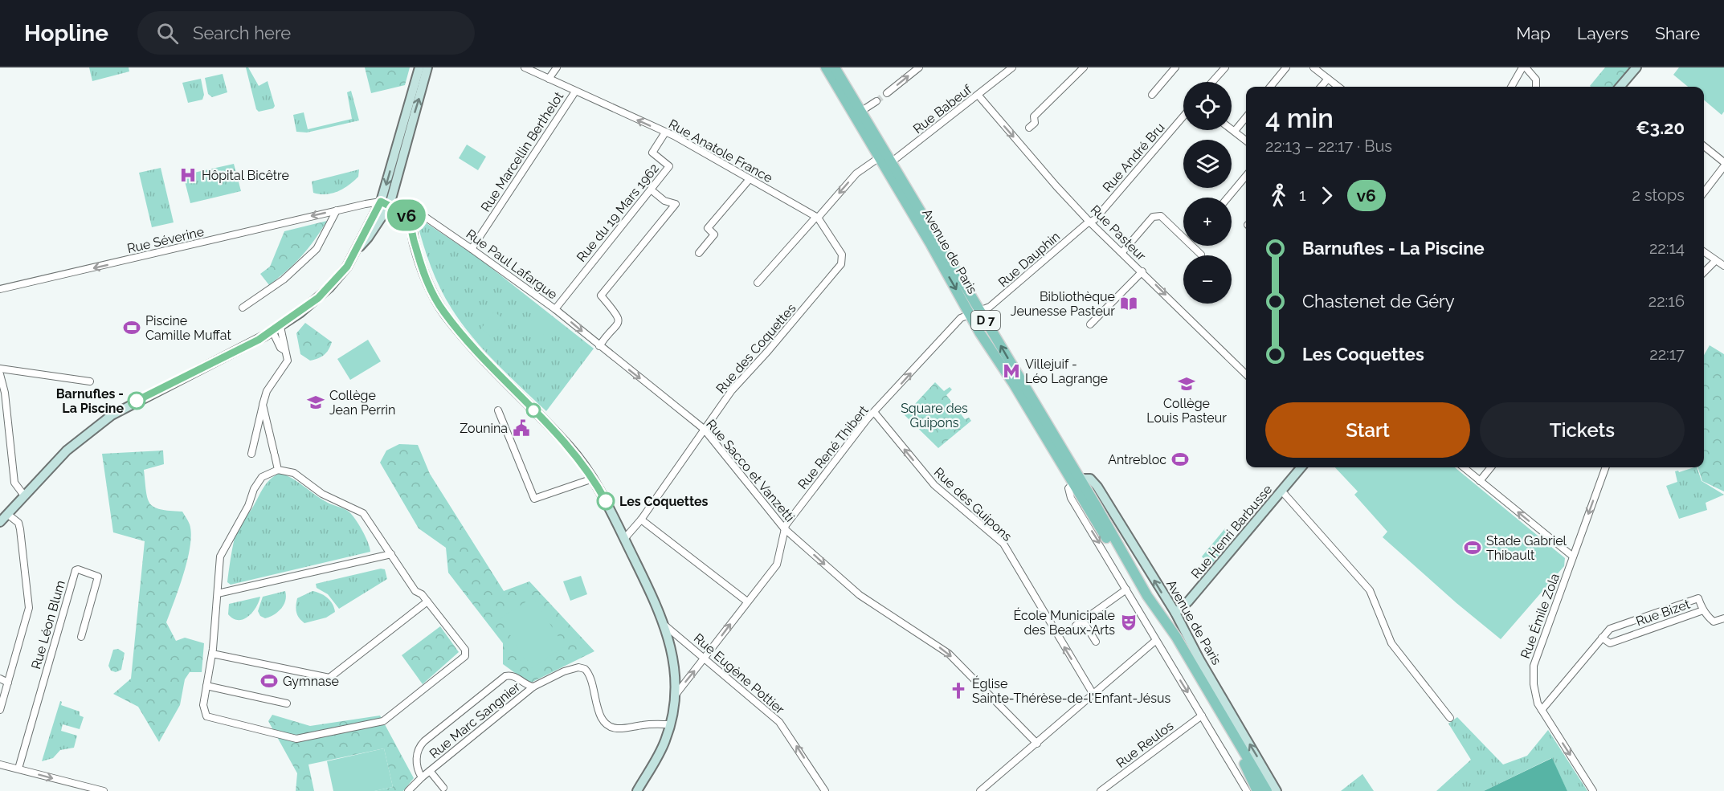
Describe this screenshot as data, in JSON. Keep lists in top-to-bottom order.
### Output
{
  "streets": {
    "main road": ["Avenue de Paris", "D 7", "Rue Henri Barbusse"],
    "street": [
      "Rue Babeuf",
      "Rue Anatole France",
      "Rue Marcellin Berthelot",
      "Rue André Bru",
      "Rue du 19 Mars 1962",
      "Rue Pasteur",
      "Rue Séverine",
      "Rue Dauphin",
      "Rue Paul Lafargue",
      "Rue des Coquettes",
      "Rue René Thibert",
      "Rue Sacco et Vanzetti",
      "Rue des Guipons",
      "Rue Bizet",
      "Rue Émile Zola",
      "Rue Léon Blum",
      "Rue Eugène Pottier",
      "Rue Marc Sangnier",
      "Rue Reulos"
    ]
  },
  "crossings": [
    ["Rue Babeuf", "Rue Pasteur"],
    ["Rue Babeuf", "Avenue de Paris"],
    ["Rue Babeuf", "D 7"],
    ["Rue Anatole France", "Rue Marcellin Berthelot"],
    ["Rue Anatole France", "Rue du 19 Mars 1962"],
    ["Rue Anatole France", "Rue des Coquettes"],
    ["Rue Marcellin Berthelot", "Rue Paul Lafargue"],
    ["Rue André Bru", "Rue Pasteur"],
    ["Rue André Bru", "Rue Dauphin"],
    ["Rue du 19 Mars 1962", "Rue Paul Lafargue"],
    ["Rue Pasteur", "Rue Dauphin"],
    ["Avenue de Paris", "Rue Dauphin"],
    ["Avenue de Paris", "D 7"],
    ["Avenue de Paris", "Rue René Thibert"],
    ["Avenue de Paris", "Rue Henri Barbusse"],
    ["Avenue de Paris", "Rue Reulos"],
    ["Rue Paul Lafargue", "Rue Sacco et Vanzetti"],
    ["Rue des Coquettes", "Rue Sacco et Vanzetti"],
    ["Rue René Thibert", "Rue Sacco et Vanzetti"],
    ["Rue René Thibert", "Rue des Guipons"],
    ["Rue René Thibert", "Rue Eugène Pottier"],
    ["Rue Bizet", "Rue Émile Zola"]
  ],
  "one_way": [
    "Rue Pasteur",
    "Rue Séverine",
    "Rue René Thibert",
    "Rue Sacco et Vanzetti",
    "Rue des Guipons",
    "Rue Émile Zola",
    "Rue Eugène Pottier"
  ],
  "parks": ["Square des Guipons"],
  "places": {
    "hospital": ["Hôpital Bicêtre"],
    "library": ["Bibliothèque Jeunesse Pasteur"],
    "sports": [
      "Piscine Camille Muffat",
      "Antrebloc",
      "Stade Gabriel Thibault",
      "Gymnase"
    ],
    "metro station": ["Villejuif - Léo Lagrange"],
    "school or university": ["Collège Louis Pasteur", "Collège Jean Perrin"],
    "other": ["Barnufles - La Piscine", "Les Coquettes"],
    "public building": ["Zounina"],
    "theatre": ["École Municipale des Beaux-Arts"],
    "church": ["Église Sainte-Thérèse-de-l'Enfant-Jésus"]
  },
  "lines": ["bus line v6"],
  "page": {
    "header": "Hopline",
    "search": "Search here",
    "nav": ["Map", "Layers", "Share"],
    "on_map": "v6",
    "map_buttons": ["+", "−"],
    "heading": ["4 min", "22:13 – 22:17 · Bus", "€3.20"],
    "legs": ["1", "v6", "2 stops"],
    "list": [
      {
        "name": "Barnufles - La Piscine",
        "value": "22:14"
      },
      {
        "name": "Chastenet de Géry",
        "value": "22:16"
      },
      {
        "name": "Les Coquettes",
        "value": "22:17"
      }
    ],
    "buttons": ["Start", "Tickets"]
  }
}
